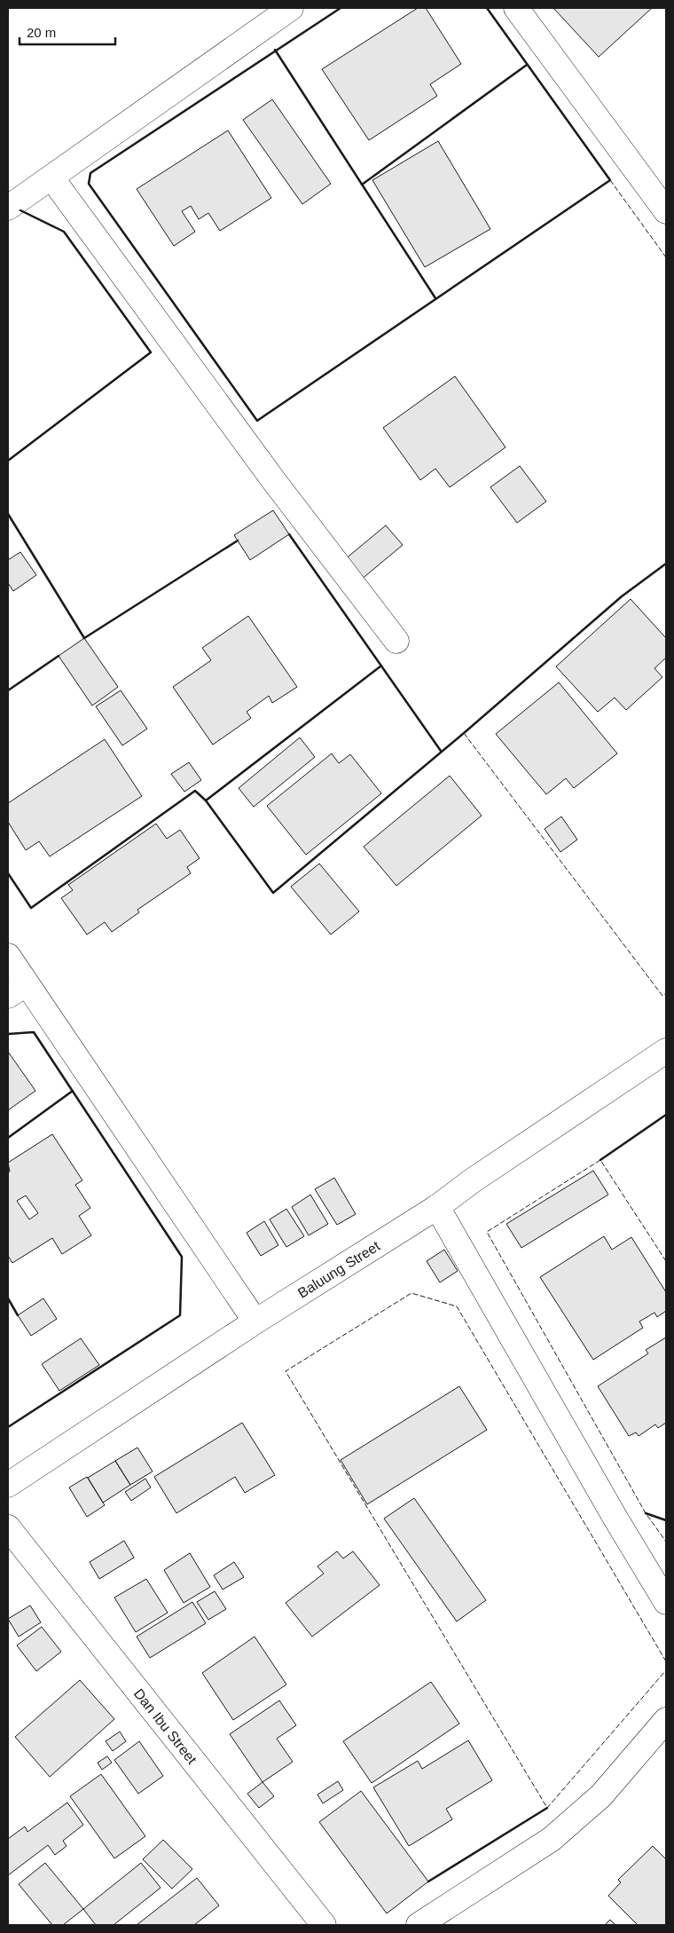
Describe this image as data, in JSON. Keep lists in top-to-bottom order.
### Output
{
  "streets": {
    "street": ["Baluung Street", "Dan Ibu Street"]
  },
  "scale_bar": "20 m"
}
